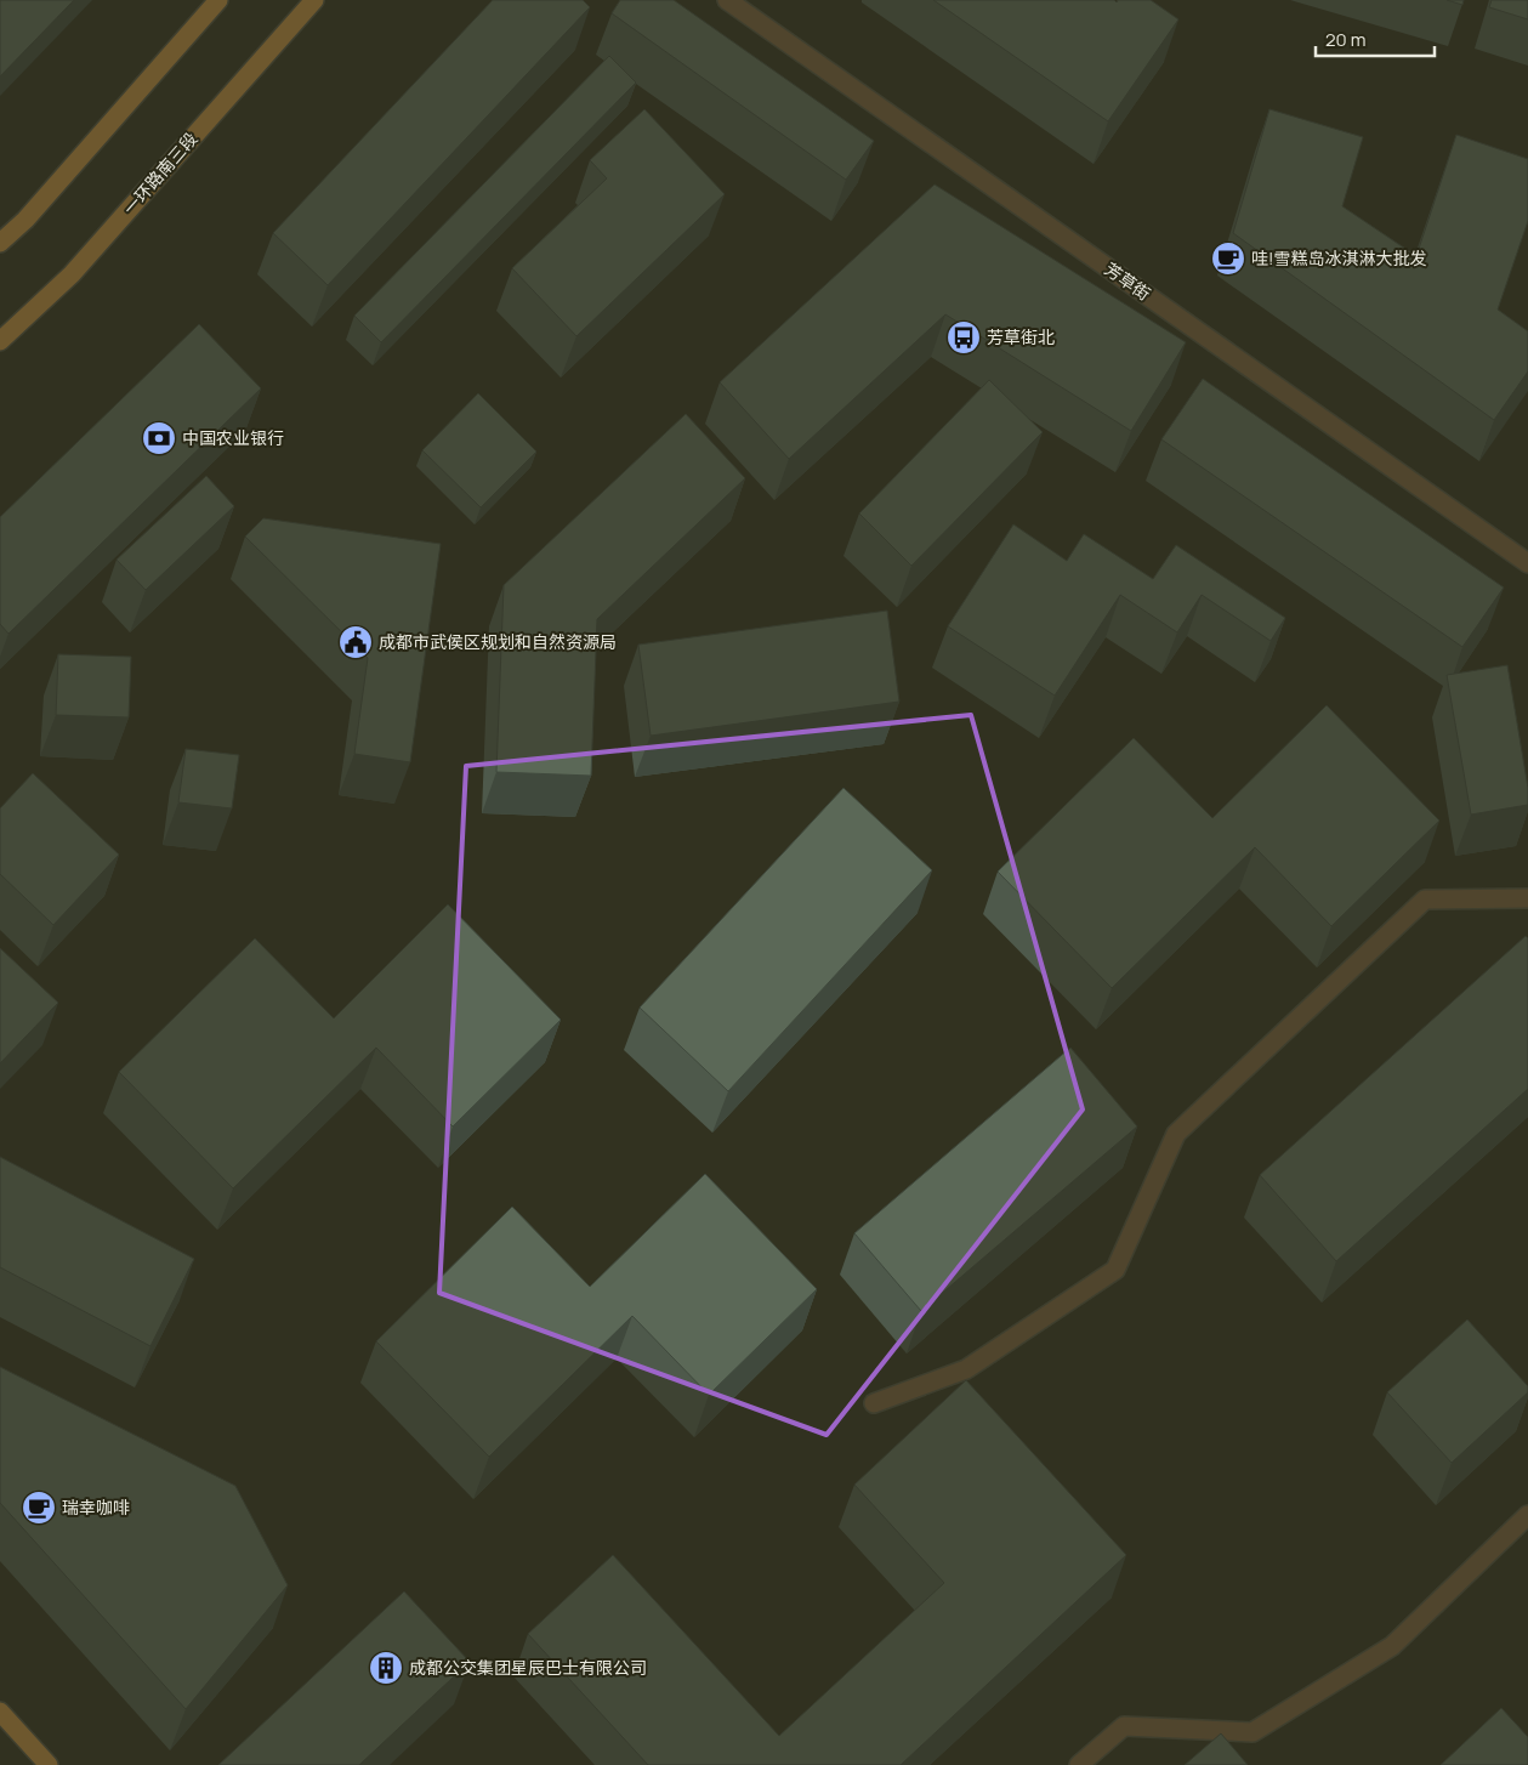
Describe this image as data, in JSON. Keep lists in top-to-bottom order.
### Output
{
  "streets": {
    "main road": ["一环路南三段"],
    "street": ["芳草街"]
  },
  "places": {
    "cafe": ["哇!雪糕岛冰淇淋大批发", "瑞幸咖啡"],
    "bus stop": ["芳草街北"],
    "bank": ["中国农业银行"],
    "public building": ["成都市武侯区规划和自然资源局"],
    "building": ["成都公交集团星辰巴士有限公司"]
  },
  "scale_bar": "20 m"
}
